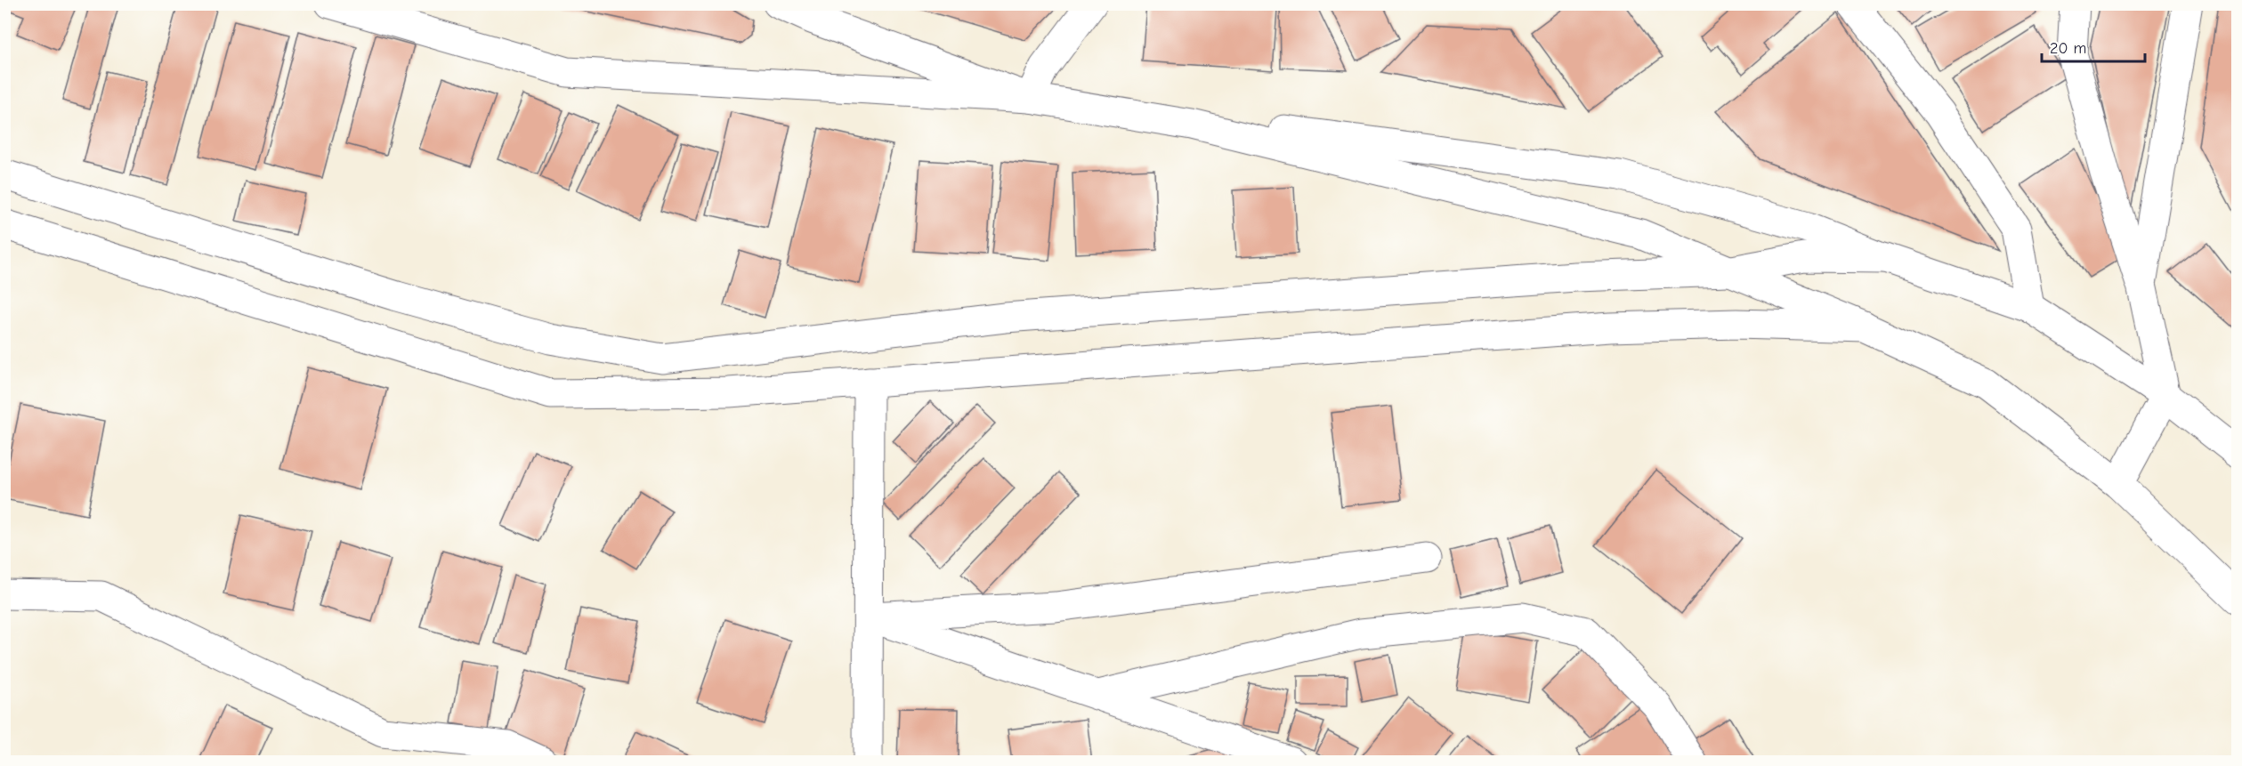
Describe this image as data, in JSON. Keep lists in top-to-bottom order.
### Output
{
  "scale_bar": "20 m"
}
